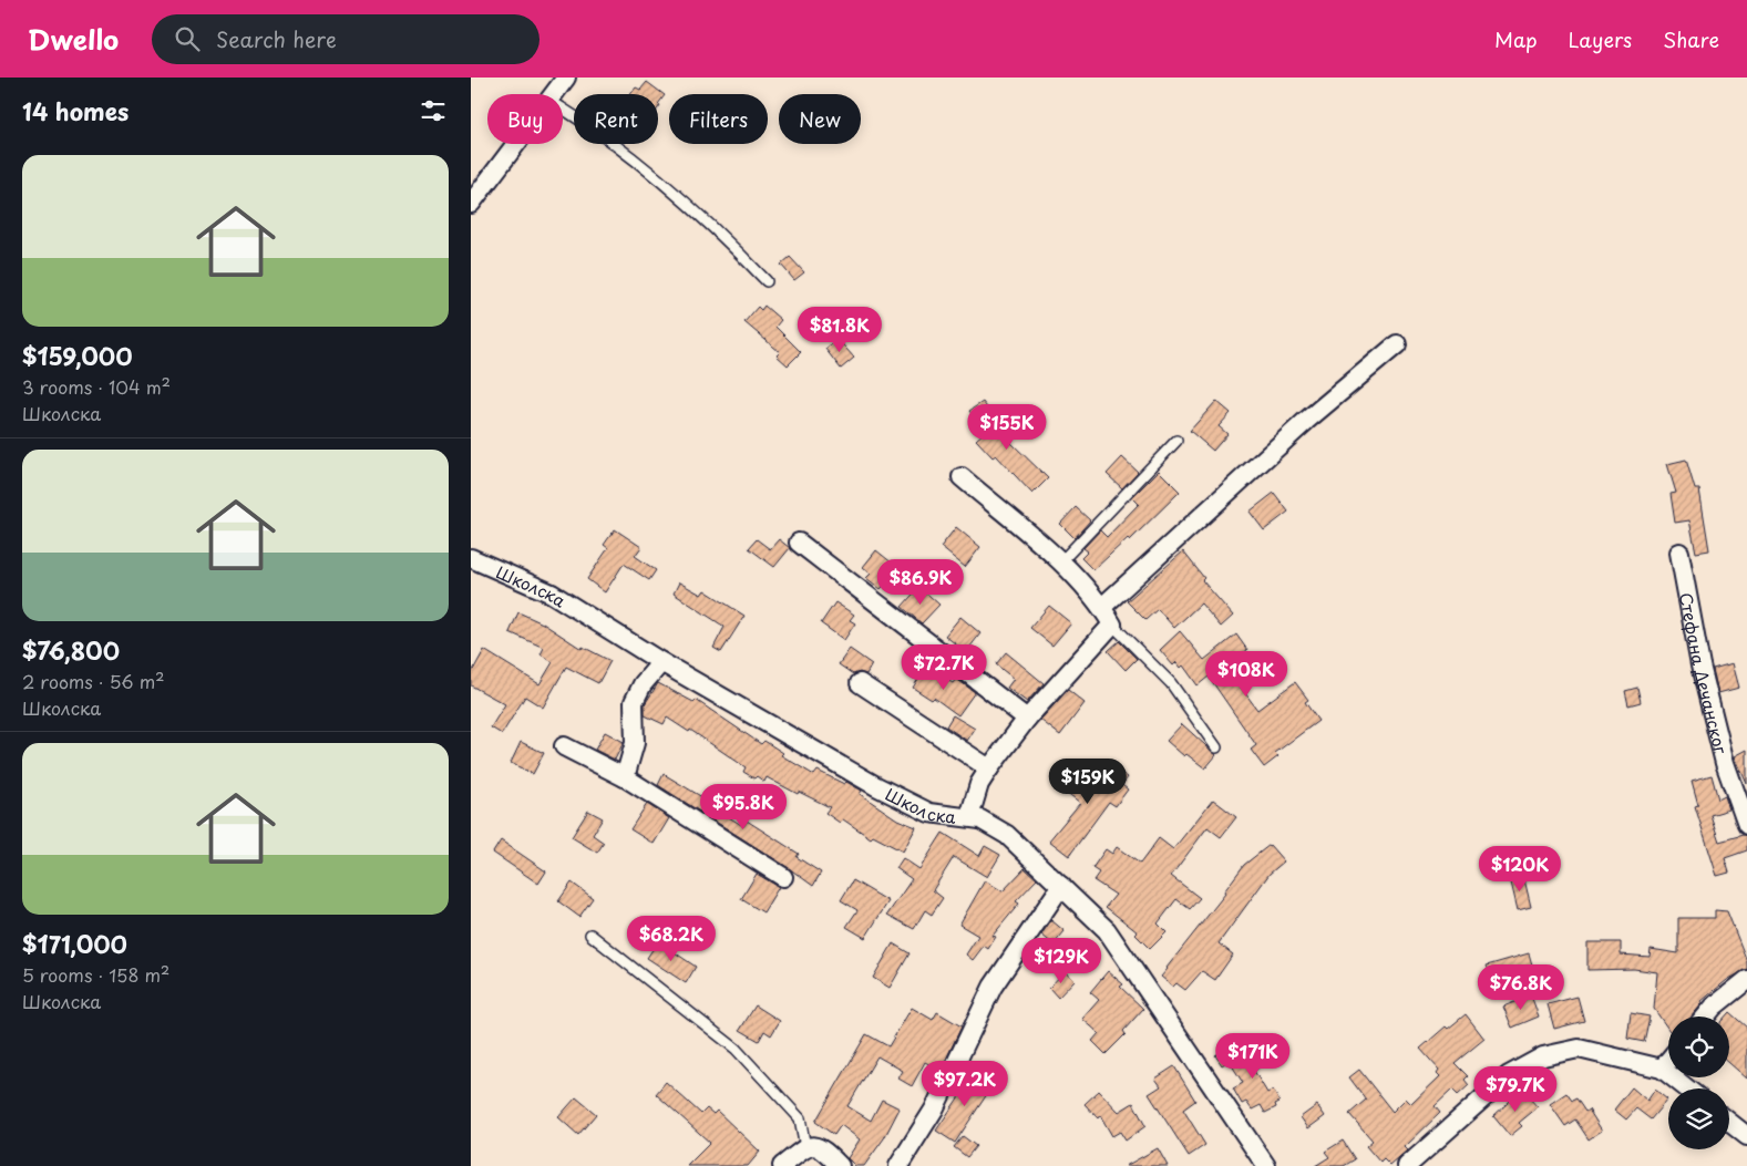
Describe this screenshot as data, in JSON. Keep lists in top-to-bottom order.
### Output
{
  "streets": {
    "street": ["Школска", "Стефана Дечанског"]
  },
  "page": {
    "header": "Dwello",
    "search": "Search here",
    "nav": ["Map", "Layers", "Share"],
    "heading": "14 homes",
    "chip": [
      "Buy",
      "Rent",
      "Filters",
      "New"
    ],
    "list": [
      {
        "name": "$159,000",
        "note": "3 rooms · 104 m² · Школска"
      },
      {
        "name": "$76,800",
        "note": "2 rooms · 56 m² · Школска"
      },
      {
        "name": "$171,000",
        "note": "5 rooms · 158 m² · Школска"
      }
    ],
    "price": [
      "$81.8K",
      "$155K",
      "$86.9K",
      "$72.7K",
      "$108K",
      "$159K",
      "$95.8K",
      "$120K",
      "$68.2K",
      "$129K",
      "$76.8K",
      "$171K",
      "$97.2K",
      "$79.7K"
    ]
  }
}
